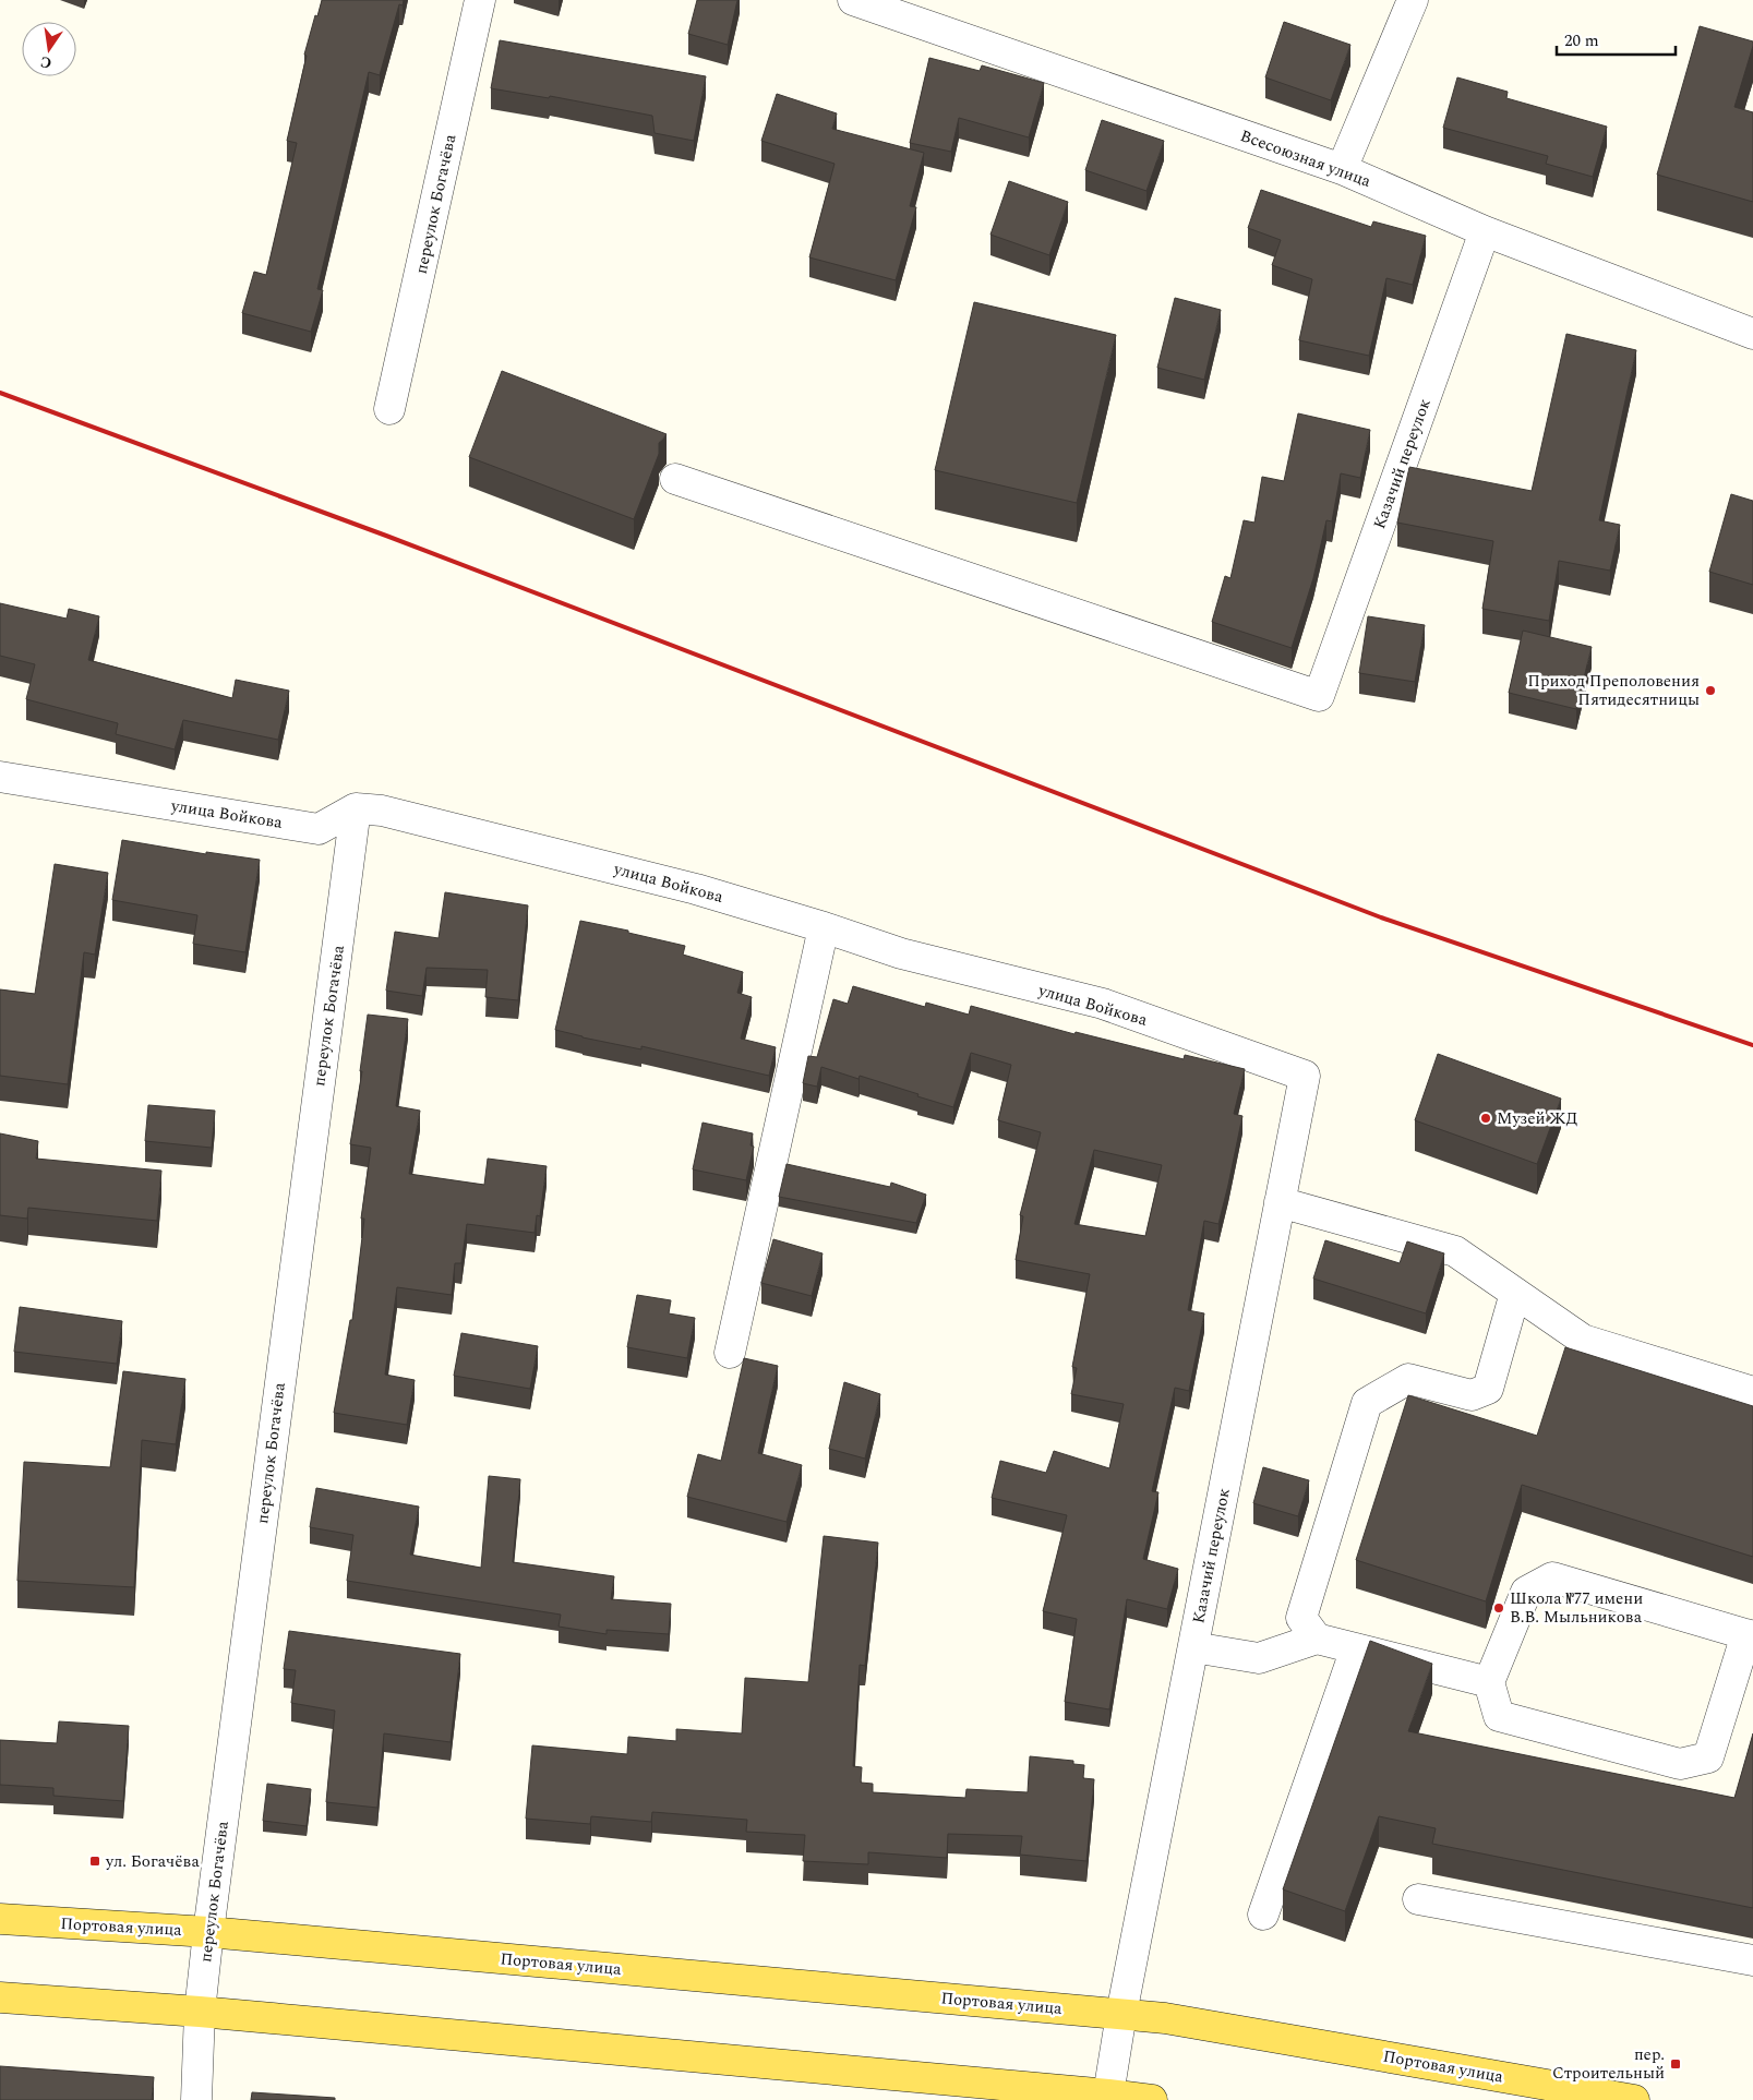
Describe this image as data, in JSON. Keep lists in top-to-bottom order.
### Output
{
  "streets": {
    "main road": ["Портовая улица"],
    "street": [
      "Всесоюзная улица",
      "переулок Богачёва",
      "Казачий переулок",
      "улица Войкова"
    ]
  },
  "crossings": [
    ["Всесоюзная улица", "Казачий переулок"],
    ["переулок Богачёва", "улица Войкова"],
    ["переулок Богачёва", "Портовая улица"],
    ["Казачий переулок", "улица Войкова"],
    ["Казачий переулок", "Портовая улица"]
  ],
  "places": {
    "other": ["Приход Преполовения Пятидесятницы", "Музей ЖД", "Школа №77 имени В.В. Мыльникова"],
    "transit": ["ул. Богачёва", "пер. Строительный"]
  },
  "scale_bar": "20 m",
  "north": "bottom"
}
